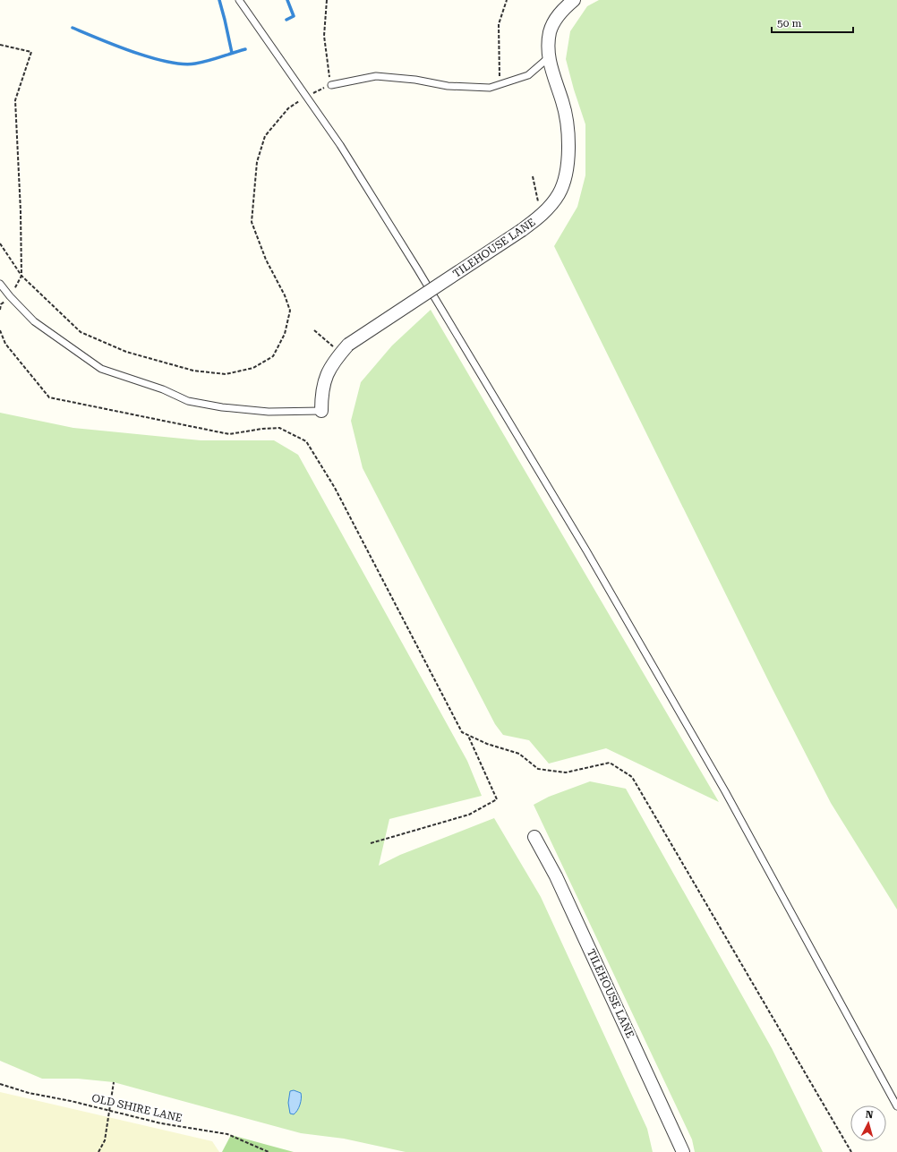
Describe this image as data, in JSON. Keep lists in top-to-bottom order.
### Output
{
  "streets": {
    "street": ["TILEHOUSE LANE"],
    "path": ["OLD SHIRE LANE"]
  },
  "scale_bar": "50 m",
  "north": "top"
}
